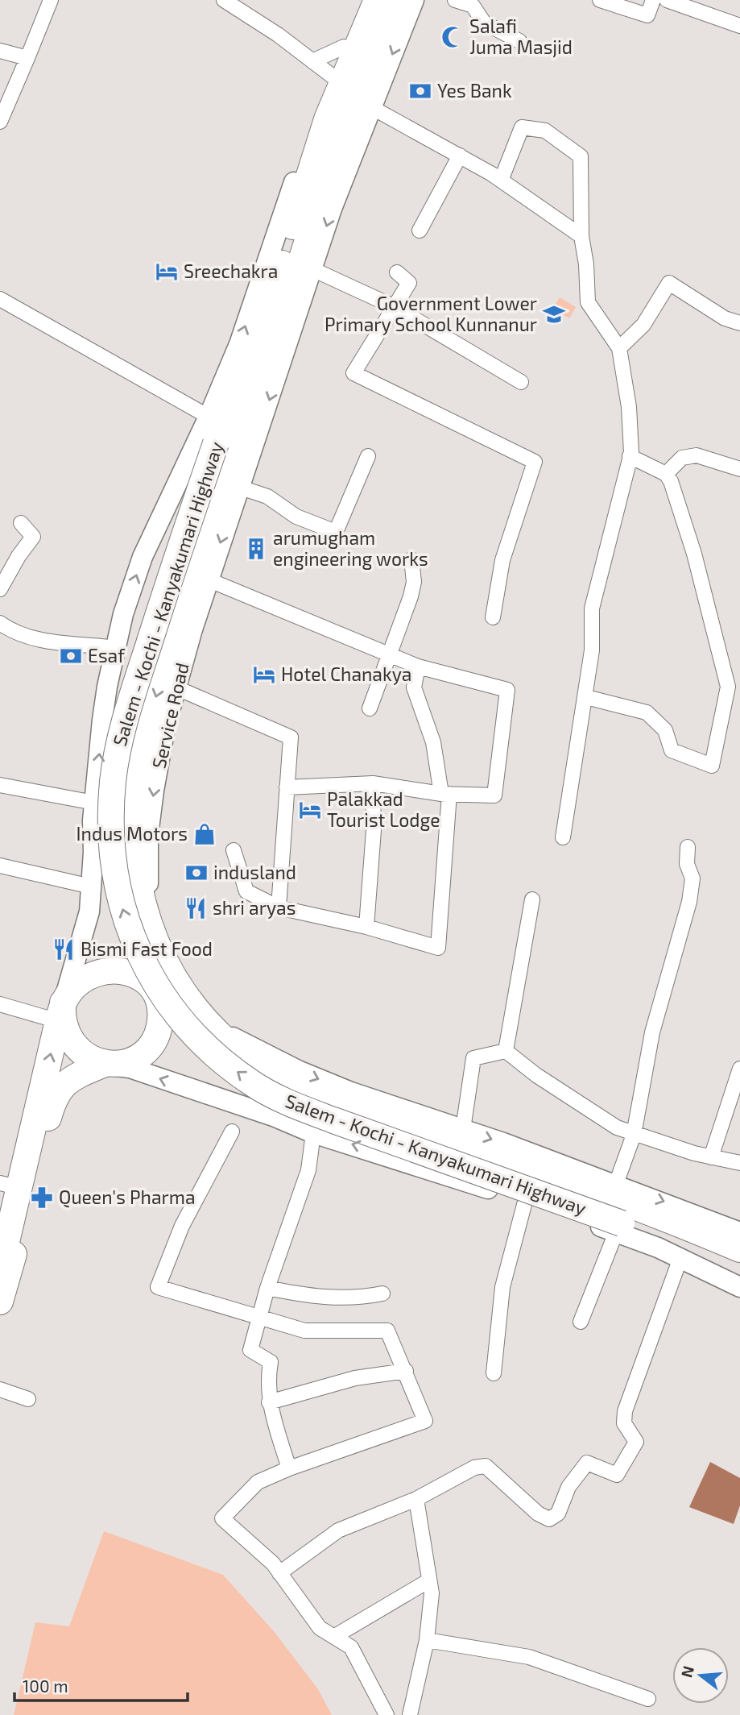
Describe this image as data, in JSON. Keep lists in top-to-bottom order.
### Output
{
  "streets": {
    "highway": ["Salem - Kochi - Kanyakumari Highway"],
    "street": ["Service Road"]
  },
  "crossings": [
    ["Salem - Kochi - Kanyakumari Highway", "Service Road"]
  ],
  "places": {
    "mosque": ["Salafi Juma Masjid"],
    "bank": ["Yes Bank", "Esaf", "indusland"],
    "hotel": ["Sreechakra", "Hotel Chanakya", "Palakkad Tourist Lodge"],
    "school or university": ["Government Lower Primary School Kunnanur"],
    "building": ["arumugham engineering works"],
    "shop": ["Indus Motors"],
    "restaurant": ["shri aryas", "Bismi Fast Food"],
    "pharmacy": ["Queen's Pharma"]
  },
  "scale_bar": "100 m",
  "north": "left"
}
